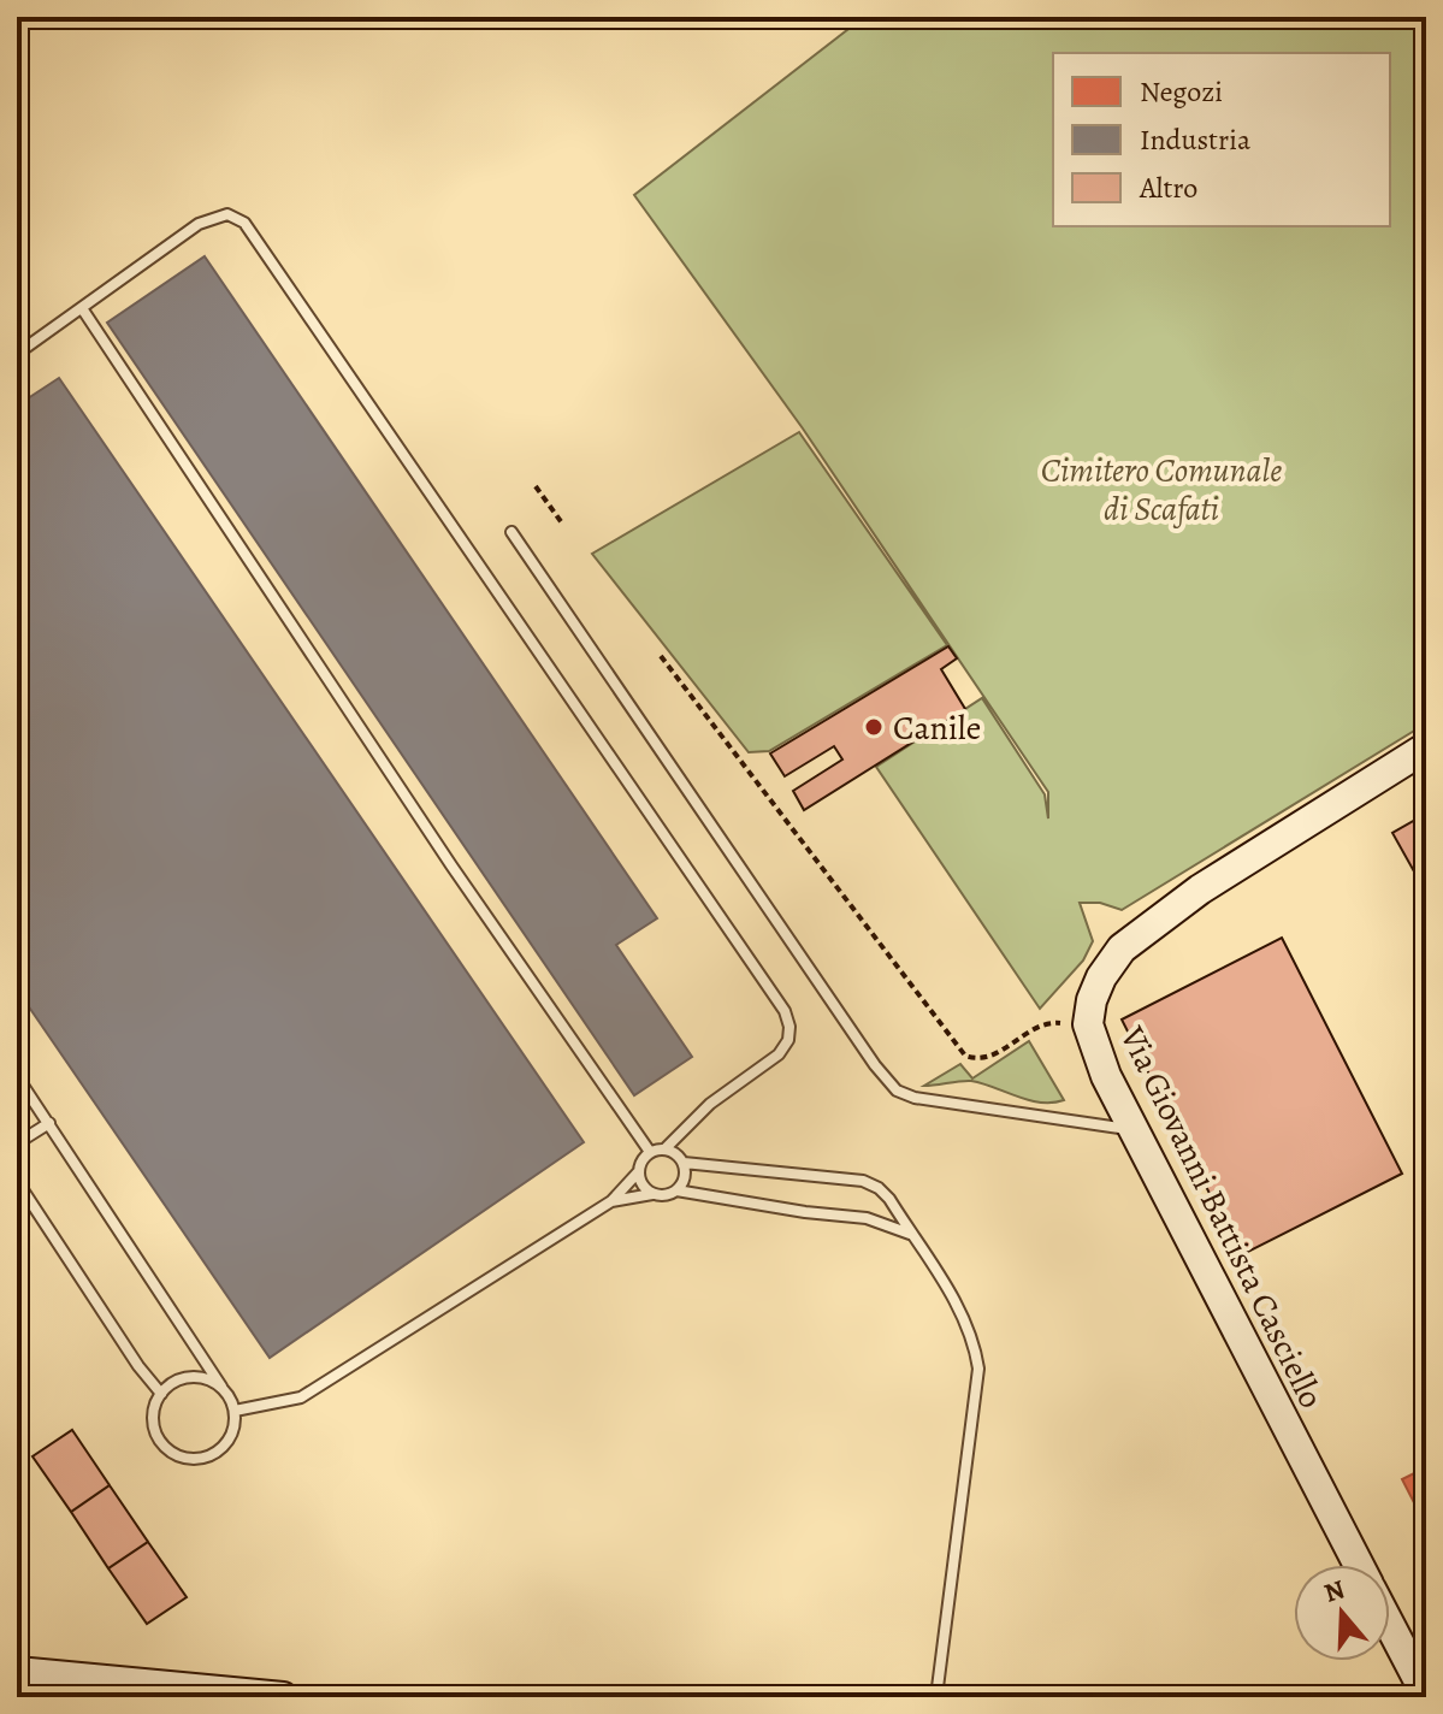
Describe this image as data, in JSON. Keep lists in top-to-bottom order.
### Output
{
  "streets": {
    "street": ["Via Giovanni Battista Casciello"]
  },
  "parks": ["Cimitero Comunale di Scafati"],
  "places": ["Canile"],
  "legend": ["Negozi", "Industria", "Altro"],
  "north": "top"
}
